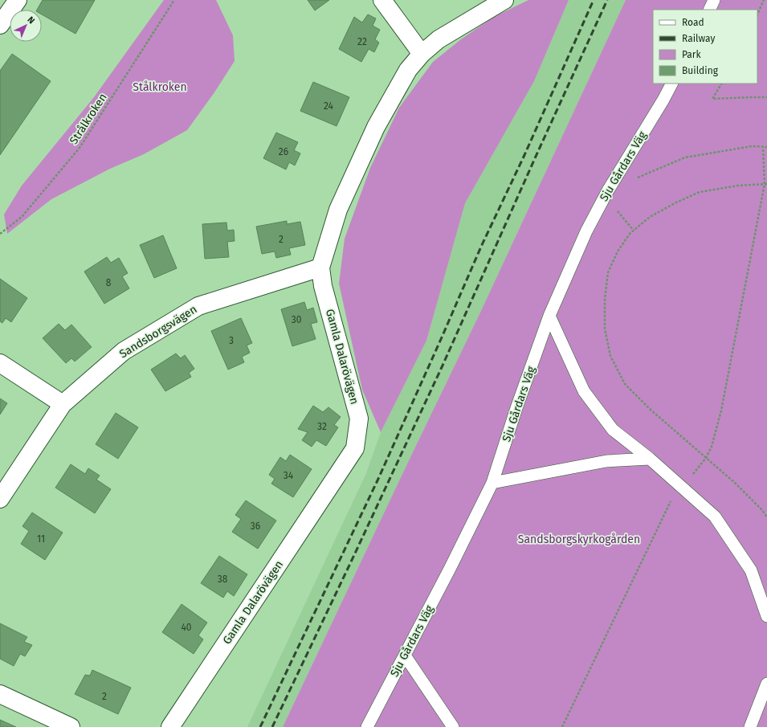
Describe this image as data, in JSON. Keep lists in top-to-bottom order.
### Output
{
  "streets": {
    "street": ["Sandsborgsvägen", "Gamla Dalarövägen"],
    "lane": ["Sju Gårdars Väg"],
    "path": ["Strålkroken"]
  },
  "crossings": [
    ["Sandsborgsvägen", "Gamla Dalarövägen"]
  ],
  "parks": ["Stålkroken", "Sandsborgskyrkogården"],
  "house_numbers": [
    "22",
    "24",
    "26",
    "2",
    "8",
    "30",
    "3",
    "32",
    "34",
    "36",
    "11",
    "38",
    "40",
    "2"
  ],
  "legend": [
    "Road",
    "Railway",
    "Park",
    "Building"
  ],
  "north": "top right"
}
